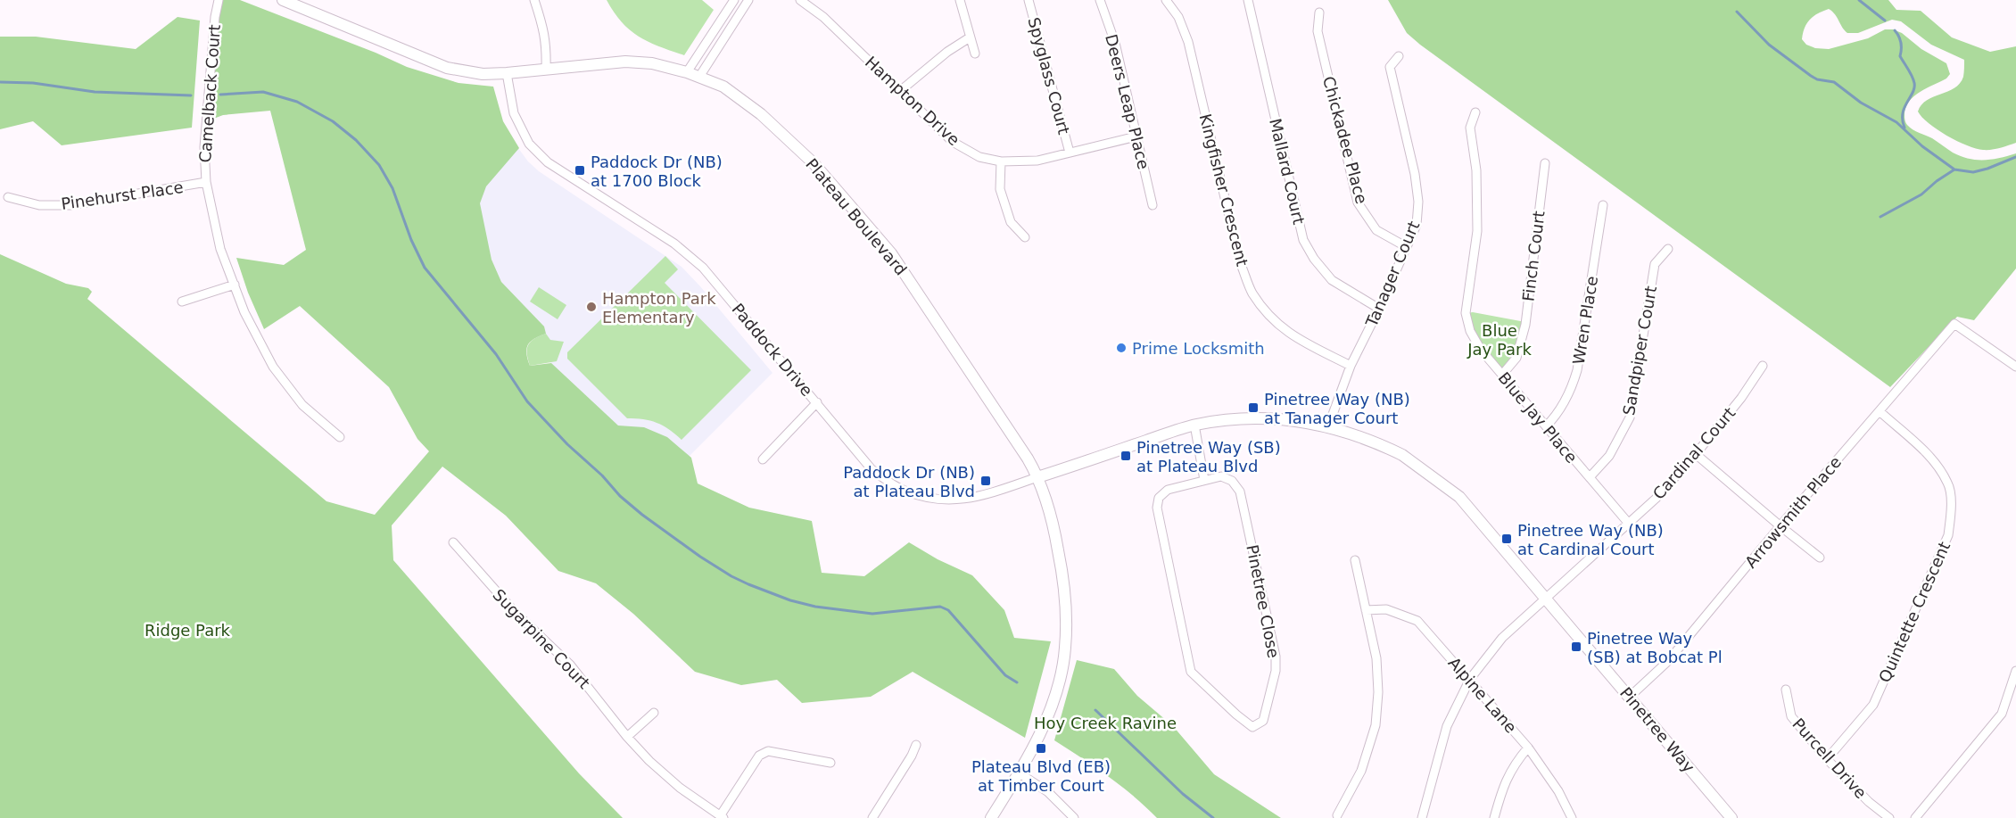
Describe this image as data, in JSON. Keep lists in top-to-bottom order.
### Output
{
  "streets": {
    "street": [
      "Spyglass Court",
      "Camelback Court",
      "Hampton Drive",
      "Deers Leap Place",
      "Chickadee Place",
      "Mallard Court",
      "Kingfisher Crescent",
      "Pinehurst Place",
      "Plateau Boulevard",
      "Finch Court",
      "Tanager Court",
      "Wren Place",
      "Paddock Drive",
      "Sandpiper Court",
      "Blue Jay Place",
      "Cardinal Court",
      "Arrowsmith Place",
      "Pinetree Close",
      "Quintette Crescent",
      "Sugarpine Court",
      "Alpine Lane",
      "Pinetree Way",
      "Purcell Drive"
    ]
  },
  "crossings": [
    ["Spyglass Court", "Hampton Drive"],
    ["Camelback Court", "Pinehurst Place"],
    ["Hampton Drive", "Deers Leap Place"],
    ["Chickadee Place", "Tanager Court"],
    ["Mallard Court", "Tanager Court"],
    ["Kingfisher Crescent", "Tanager Court"],
    ["Plateau Boulevard", "Paddock Drive"],
    ["Plateau Boulevard", "Pinetree Way"],
    ["Finch Court", "Blue Jay Place"],
    ["Tanager Court", "Pinetree Way"],
    ["Wren Place", "Blue Jay Place"],
    ["Paddock Drive", "Pinetree Way"],
    ["Sandpiper Court", "Blue Jay Place"],
    ["Blue Jay Place", "Cardinal Court"],
    ["Cardinal Court", "Alpine Lane"],
    ["Cardinal Court", "Pinetree Way"],
    ["Arrowsmith Place", "Quintette Crescent"],
    ["Arrowsmith Place", "Pinetree Way"],
    ["Quintette Crescent", "Purcell Drive"]
  ],
  "parks": ["Blue Jay Park", "Ridge Park", "Hoy Creek Ravine"],
  "places": {
    "transit": [
      "Paddock Dr (NB) at 1700 Block",
      "Pinetree Way (NB) at Tanager Court",
      "Pinetree Way (SB) at Plateau Blvd",
      "Paddock Dr (NB) at Plateau Blvd",
      "Pinetree Way (NB) at Cardinal Court",
      "Pinetree Way (SB) at Bobcat Pl",
      "Plateau Blvd (EB) at Timber Court"
    ],
    "other": ["Hampton Park Elementary", "Prime Locksmith"]
  }
}
